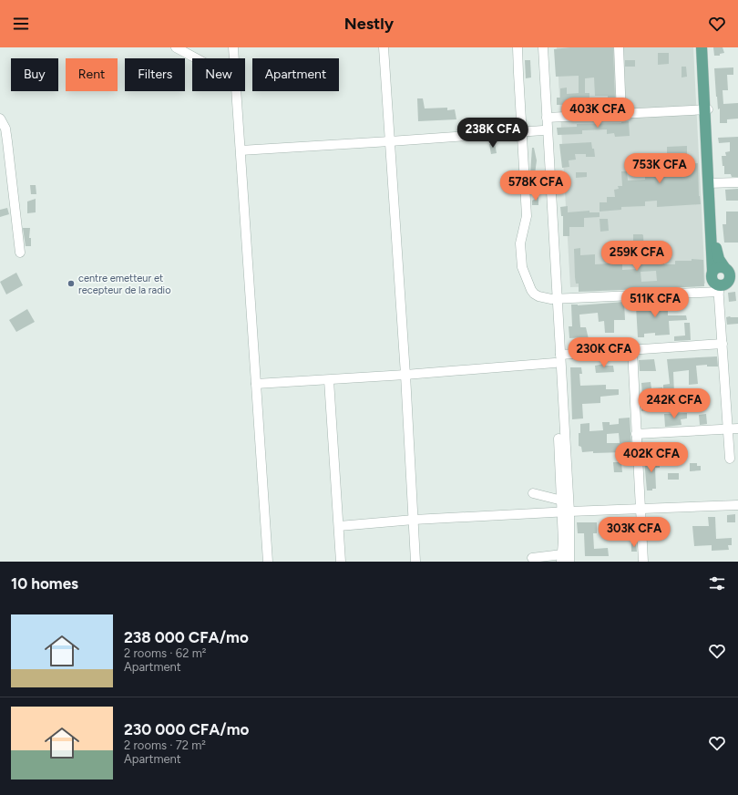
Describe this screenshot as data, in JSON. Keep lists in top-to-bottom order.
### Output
{
  "places": ["centre emetteur et recepteur de la radio"],
  "page": {
    "header": "Nestly",
    "chip": [
      "Buy",
      "Rent",
      "Filters",
      "New",
      "Apartment"
    ],
    "price": [
      "403K CFA",
      "238K CFA",
      "753K CFA",
      "578K CFA",
      "259K CFA",
      "511K CFA",
      "230K CFA",
      "242K CFA",
      "402K CFA",
      "303K CFA"
    ],
    "heading": "10 homes",
    "list": [
      {
        "name": "238 000 CFA/mo",
        "note": "2 rooms · 62 m² · Apartment"
      },
      {
        "name": "230 000 CFA/mo",
        "note": "2 rooms · 72 m² · Apartment"
      }
    ]
  }
}
